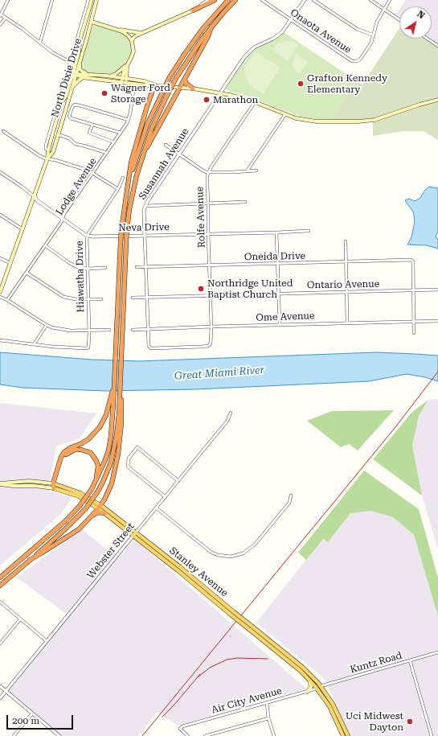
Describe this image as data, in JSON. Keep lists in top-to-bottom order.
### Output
{
  "streets": {
    "main road": ["North Dixie Drive", "Stanley Avenue"],
    "street": [
      "Onaota Avenue",
      "Susannah Avenue",
      "Lodge Avenue",
      "Rolfe Avenue",
      "Neva Drive",
      "Oneida Drive",
      "Hiawatha Drive",
      "Ontario Avenue",
      "Ome Avenue",
      "Webster Street",
      "Kuntz Road",
      "Air City Avenue"
    ]
  },
  "crossings": [
    ["Onaota Avenue", "Susannah Avenue"],
    ["Susannah Avenue", "Rolfe Avenue"],
    ["Susannah Avenue", "Neva Drive"],
    ["Susannah Avenue", "Oneida Drive"],
    ["Susannah Avenue", "Ontario Avenue"],
    ["Susannah Avenue", "Ome Avenue"],
    ["Rolfe Avenue", "Neva Drive"],
    ["Rolfe Avenue", "Oneida Drive"],
    ["Rolfe Avenue", "Ontario Avenue"],
    ["Rolfe Avenue", "Ome Avenue"],
    ["Neva Drive", "Hiawatha Drive"],
    ["Oneida Drive", "Ontario Avenue"],
    ["Webster Street", "Stanley Avenue"],
    ["Stanley Avenue", "Kuntz Road"],
    ["Stanley Avenue", "Air City Avenue"],
    ["Kuntz Road", "Air City Avenue"]
  ],
  "water": ["Great Miami River"],
  "places": [
    "Grafton Kennedy Elementary",
    "Wagner Ford Storage",
    "Marathon",
    "Northridge United Baptist Church",
    "Uci Midwest Dayton"
  ],
  "scale_bar": "200 m",
  "north": "top right"
}
